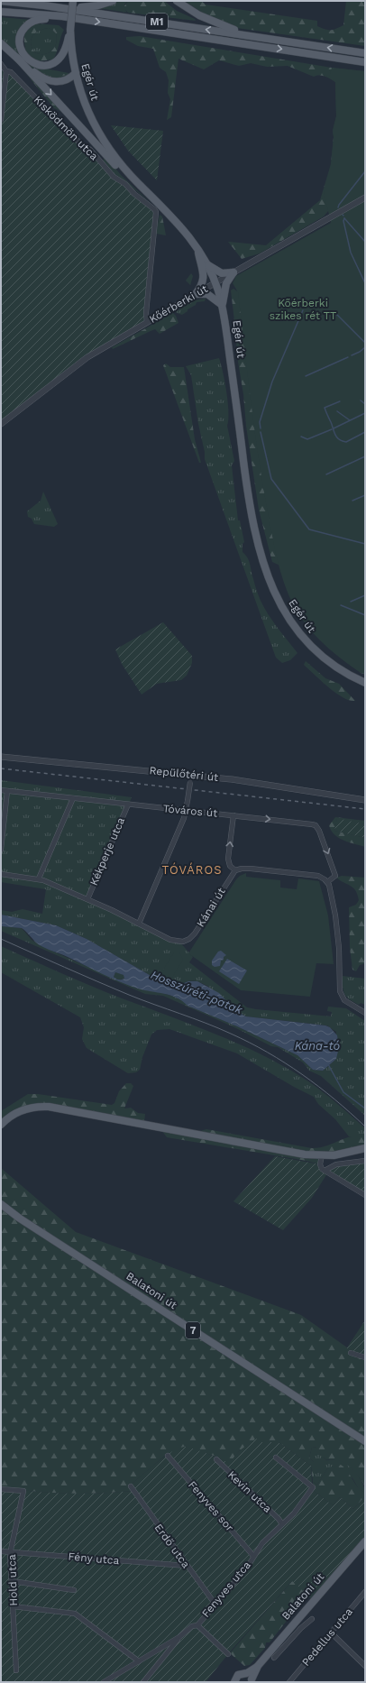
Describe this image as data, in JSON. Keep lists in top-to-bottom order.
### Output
{
  "streets": {
    "main road": [
      "M1",
      "Egér út",
      "Balatoni út",
      "7"
    ],
    "street": [
      "Kisködmön utca",
      "Kőérberki út",
      "Repülőtéri út",
      "Tóváros út",
      "Kékperje utca",
      "Kánai út",
      "Kevin utca",
      "Fenyves sor",
      "Erdő utca",
      "Fény utca",
      "Hold utca",
      "Fenyves utca",
      "Pedellus utca"
    ]
  },
  "crossings": [
    ["Egér út", "Kőérberki út"],
    ["Kisködmön utca", "Kőérberki út"],
    ["Tóváros út", "Kékperje utca"],
    ["Kékperje utca", "Kánai út"],
    ["Kevin utca", "Fenyves utca"],
    ["Fenyves sor", "Fenyves utca"],
    ["Erdő utca", "Fény utca"],
    ["Erdő utca", "Fenyves utca"],
    ["Fény utca", "Hold utca"]
  ],
  "districts": ["TÓVÁROS"],
  "water": ["Hosszúréti-patak", "Kána-tó"],
  "parks": ["Kőérberki szikes rét TT"]
}
